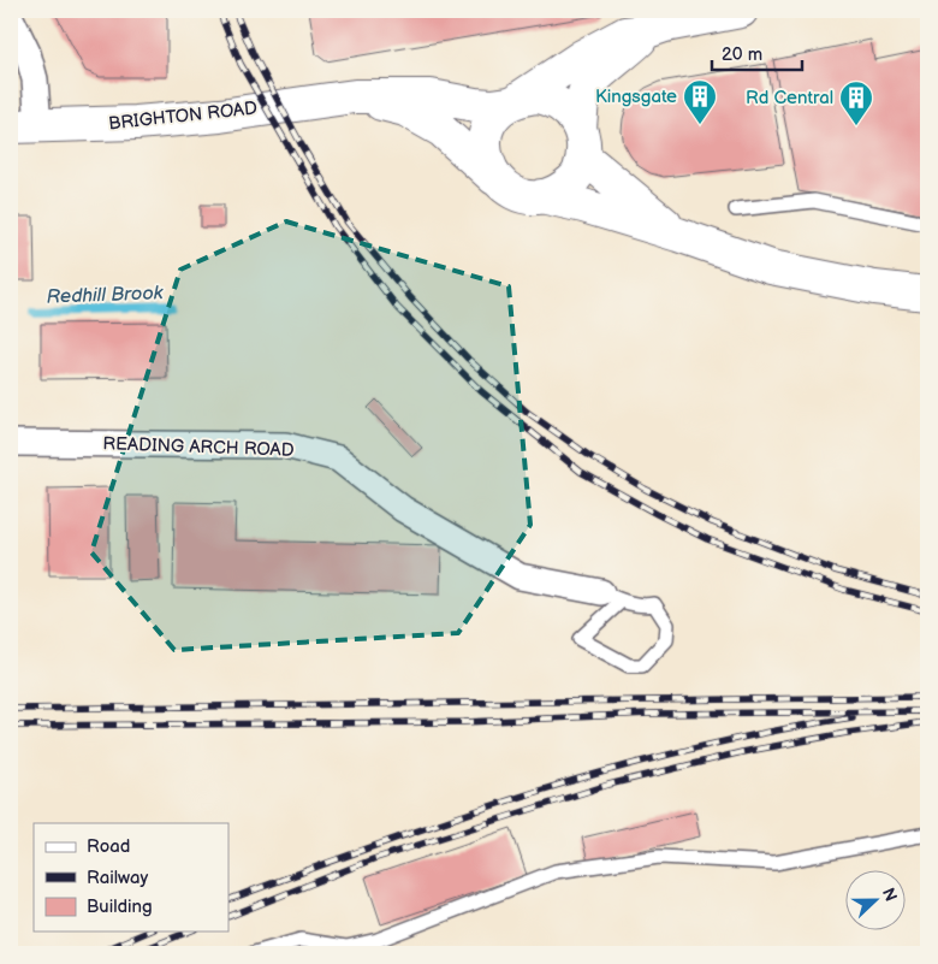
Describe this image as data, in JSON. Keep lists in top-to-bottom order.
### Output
{
  "streets": {
    "main road": ["BRIGHTON ROAD"],
    "street": ["READING ARCH ROAD"]
  },
  "water": ["Redhill Brook"],
  "places": {
    "building": ["Kingsgate", "Rd Central"]
  },
  "legend": ["Road", "Railway", "Building"],
  "scale_bar": "20 m",
  "north": "right"
}
